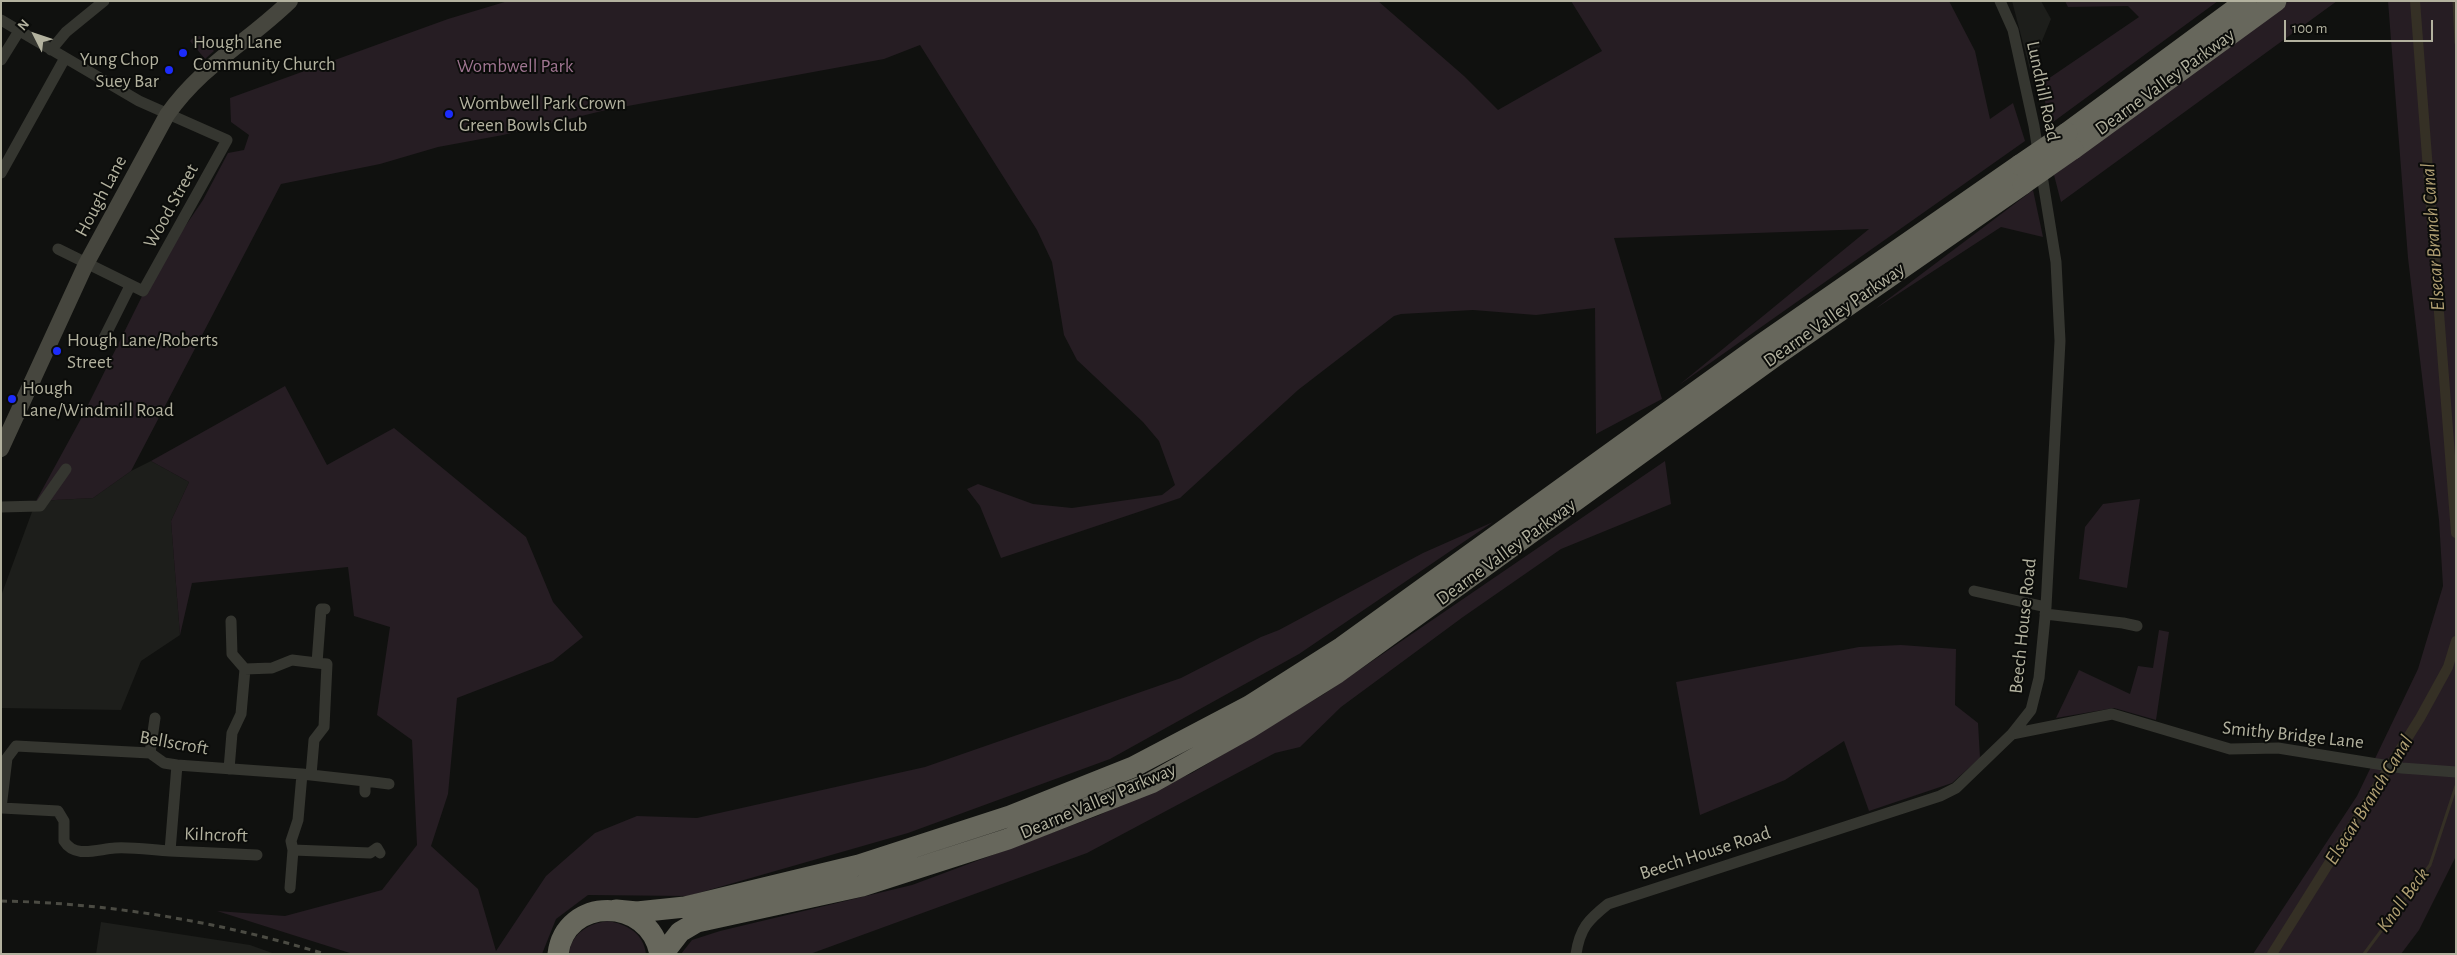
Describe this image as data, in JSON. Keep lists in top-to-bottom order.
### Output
{
  "streets": {
    "highway": ["Dearne Valley Parkway"],
    "main road": ["Hough Lane"],
    "street": [
      "Lundhill Road",
      "Wood Street",
      "Beech House Road",
      "Smithy Bridge Lane",
      "Bellscroft",
      "Kilncroft"
    ]
  },
  "crossings": [
    ["Lundhill Road", "Beech House Road"],
    ["Hough Lane", "Wood Street"],
    ["Beech House Road", "Smithy Bridge Lane"],
    ["Bellscroft", "Kilncroft"]
  ],
  "water": ["Elsecar Branch Canal", "Knoll Beck"],
  "parks": ["Wombwell Park"],
  "places": [
    "Hough Lane Community Church",
    "Yung Chop Suey Bar",
    "Wombwell Park Crown Green Bowls Club",
    "Hough Lane/Roberts Street",
    "Hough Lane/Windmill Road"
  ],
  "scale_bar": "100 m",
  "north": "top left"
}
